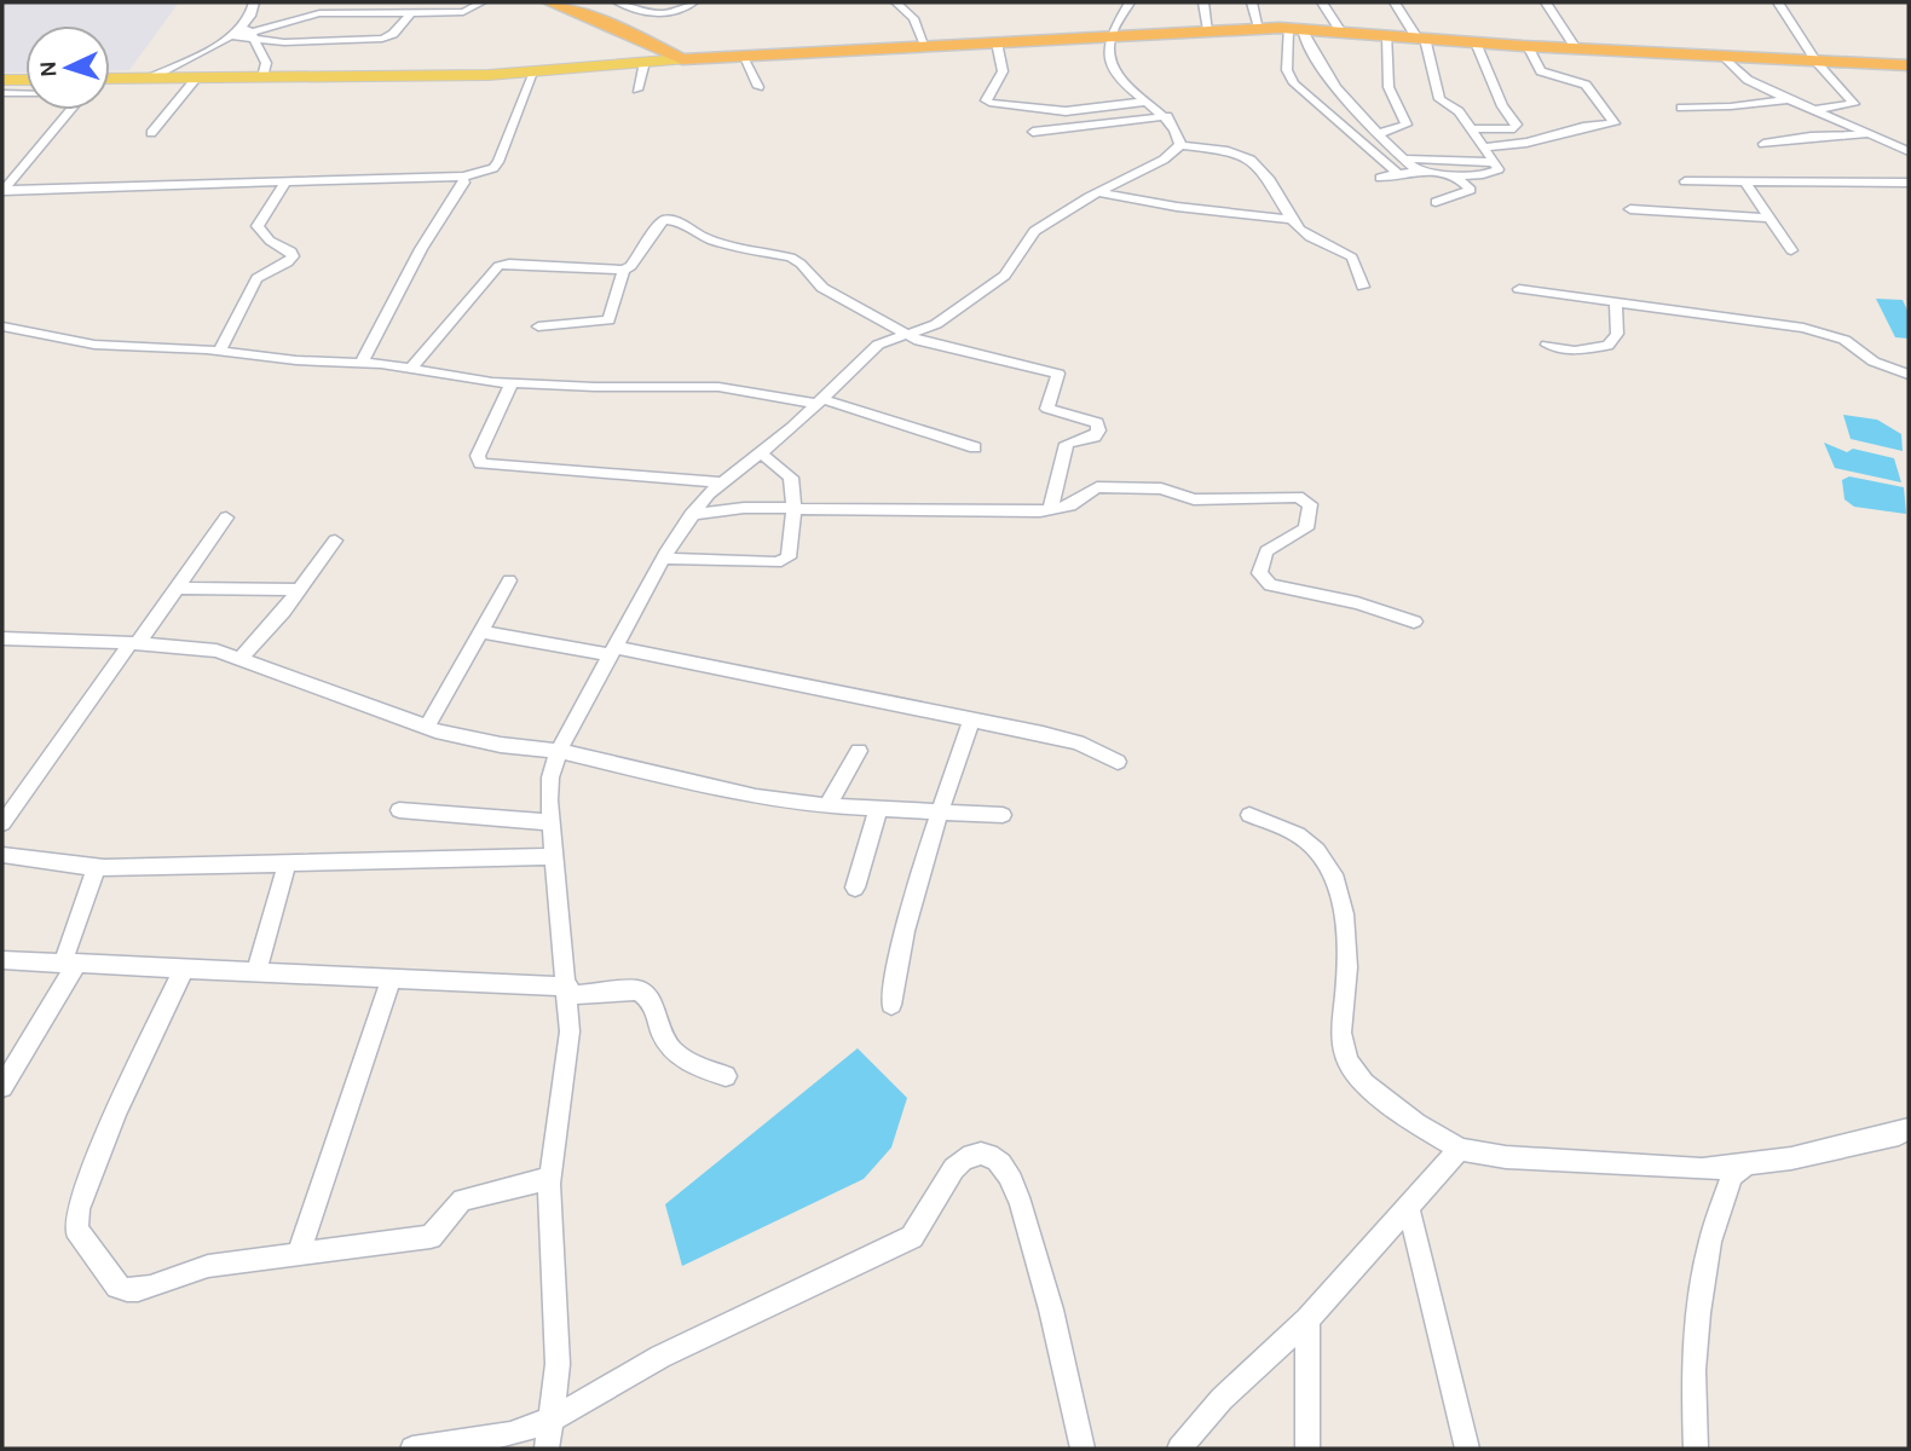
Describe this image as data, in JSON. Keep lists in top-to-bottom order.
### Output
{
  "north": "left"
}
